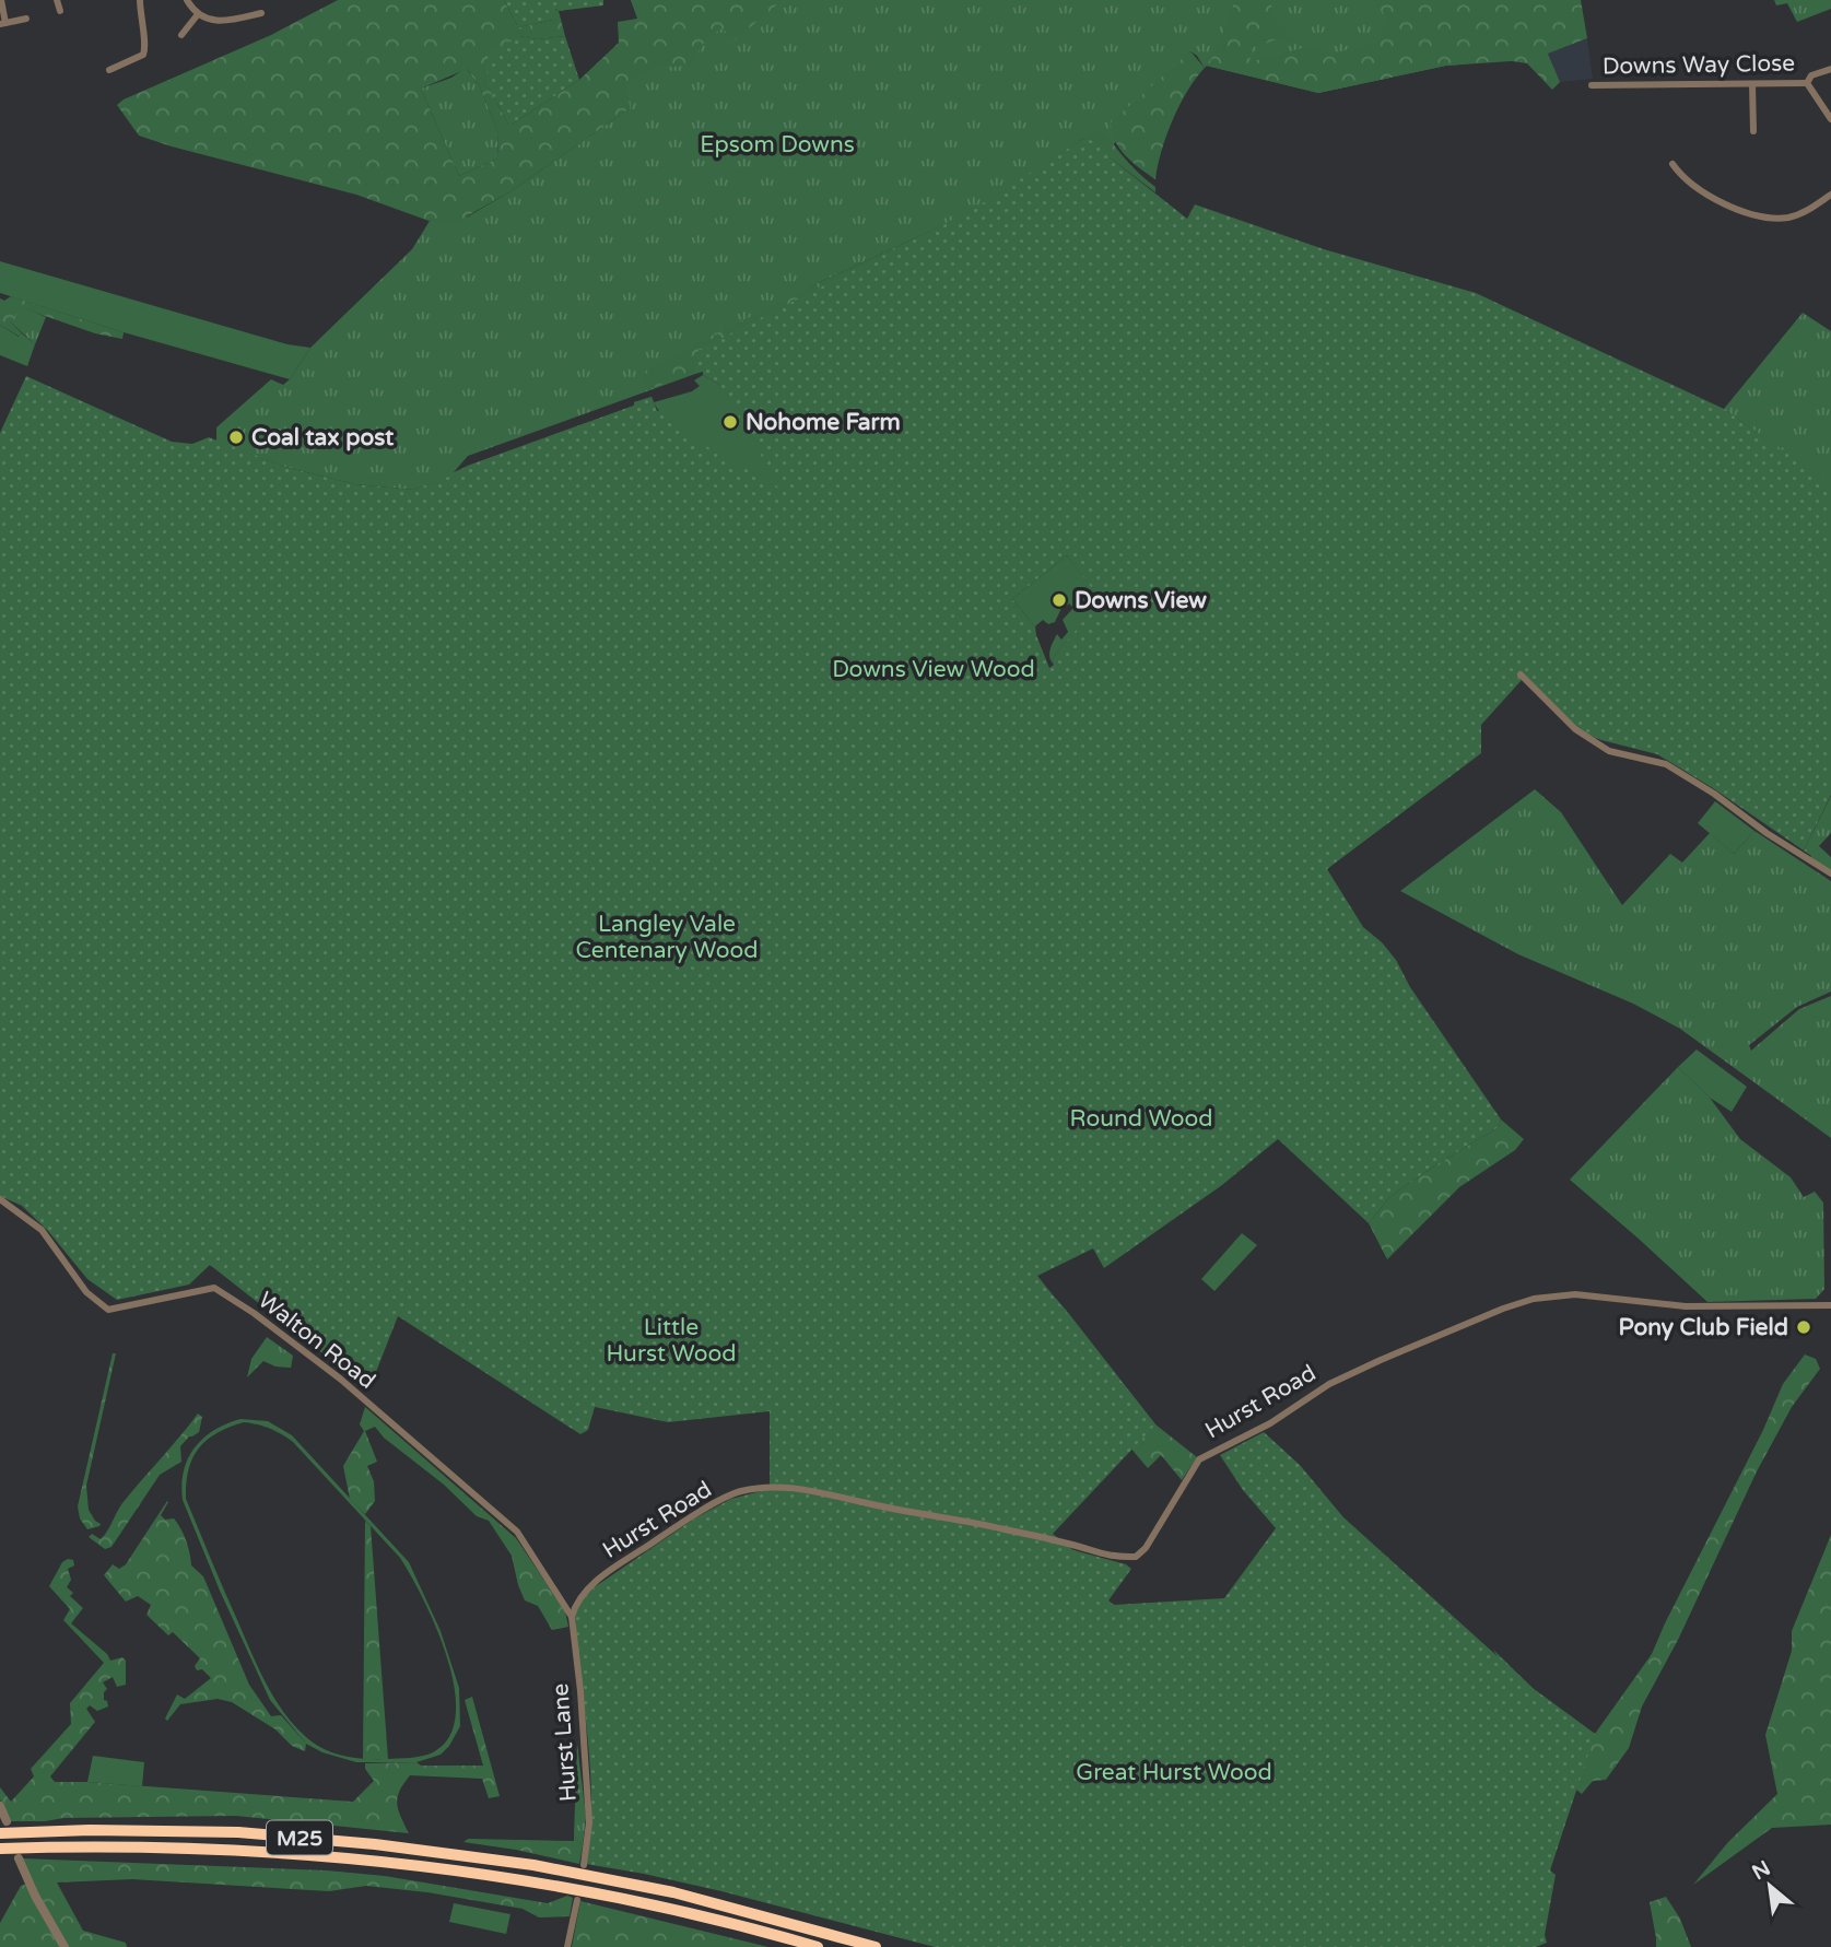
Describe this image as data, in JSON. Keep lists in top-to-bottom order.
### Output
{
  "streets": {
    "highway": ["M25"],
    "street": [
      "Downs Way Close",
      "Walton Road",
      "Hurst Road",
      "Hurst Lane"
    ]
  },
  "crossings": [
    ["Walton Road", "Hurst Road"],
    ["Walton Road", "Hurst Lane"],
    ["Hurst Road", "Hurst Lane"]
  ],
  "parks": [
    "Epsom Downs",
    "Downs View Wood",
    "Langley Vale Centenary Wood",
    "Round Wood",
    "Little Hurst Wood",
    "Great Hurst Wood"
  ],
  "places": [
    "Nohome Farm",
    "Coal tax post",
    "Downs View",
    "Pony Club Field"
  ],
  "north": "top left"
}
